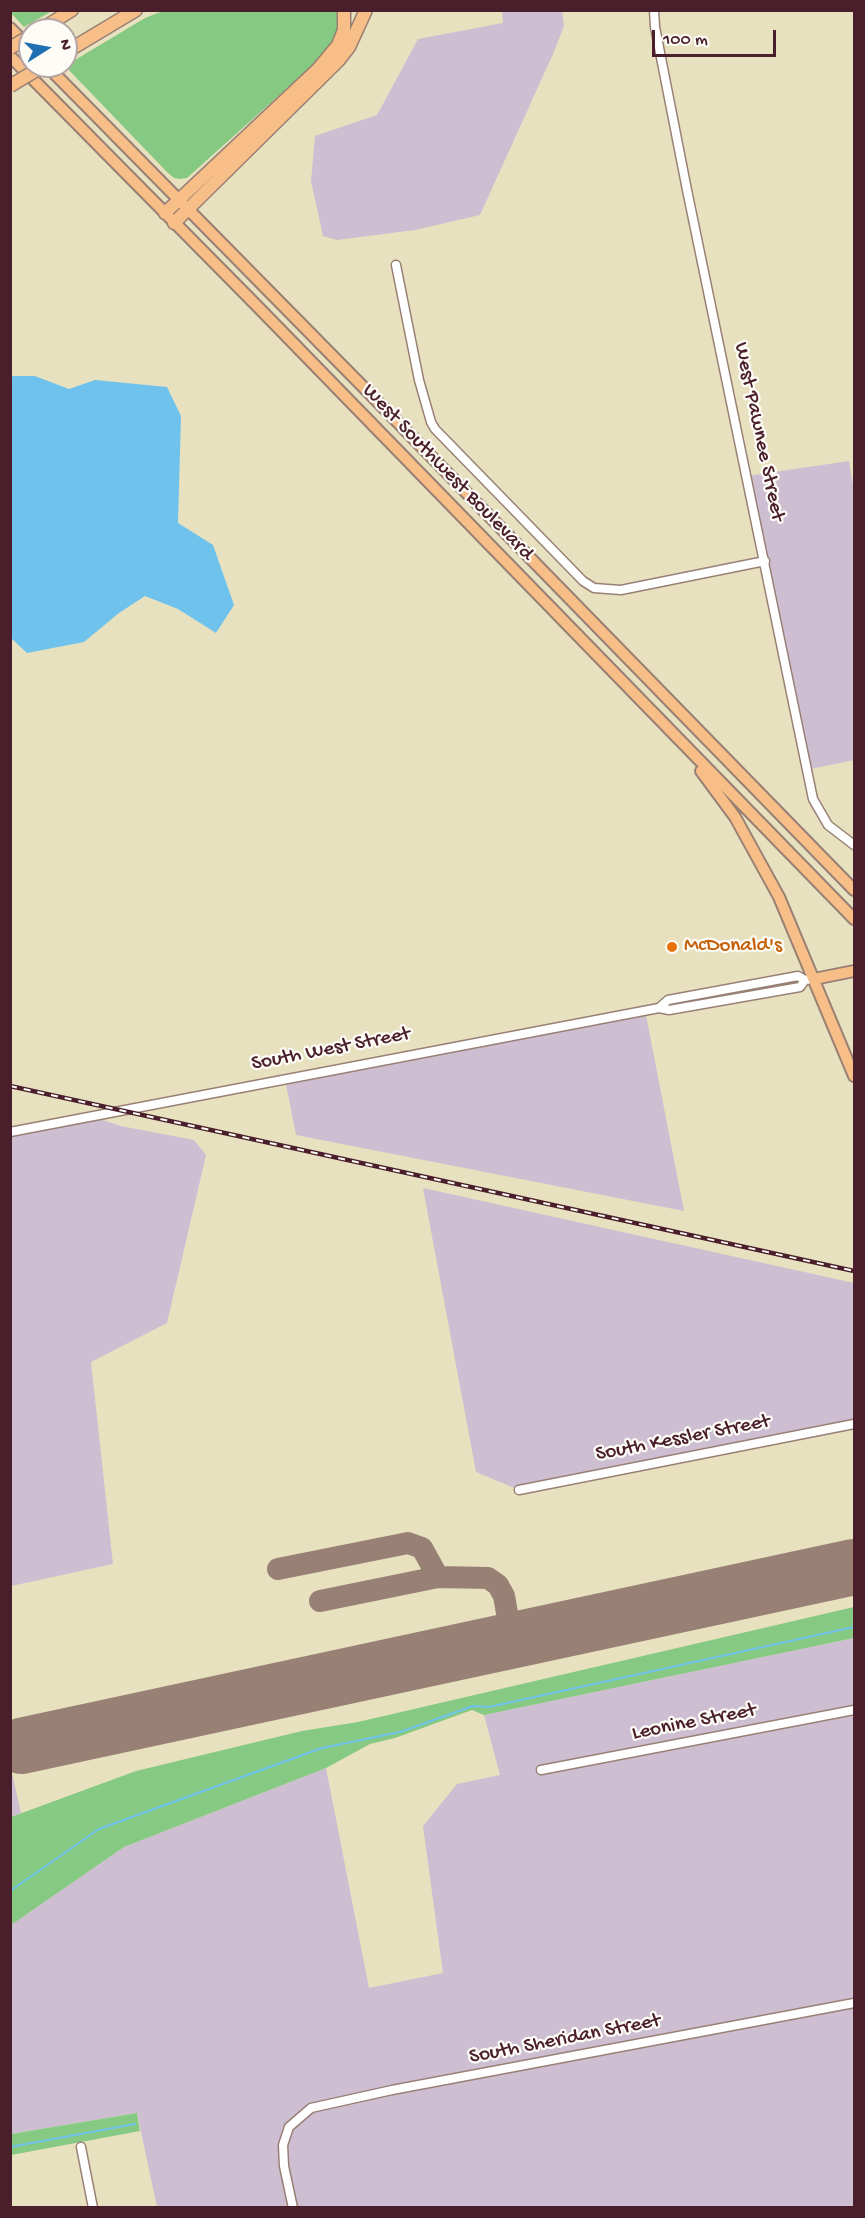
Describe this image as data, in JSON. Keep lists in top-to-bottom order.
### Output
{
  "streets": {
    "main road": ["West Southwest Boulevard", "South West Street"],
    "street": [
      "West Pawnee Street",
      "South Kessler Street",
      "Leonine Street",
      "South Sheridan Street"
    ]
  },
  "places": ["McDonald's"],
  "scale_bar": "100 m",
  "north": "right"
}
